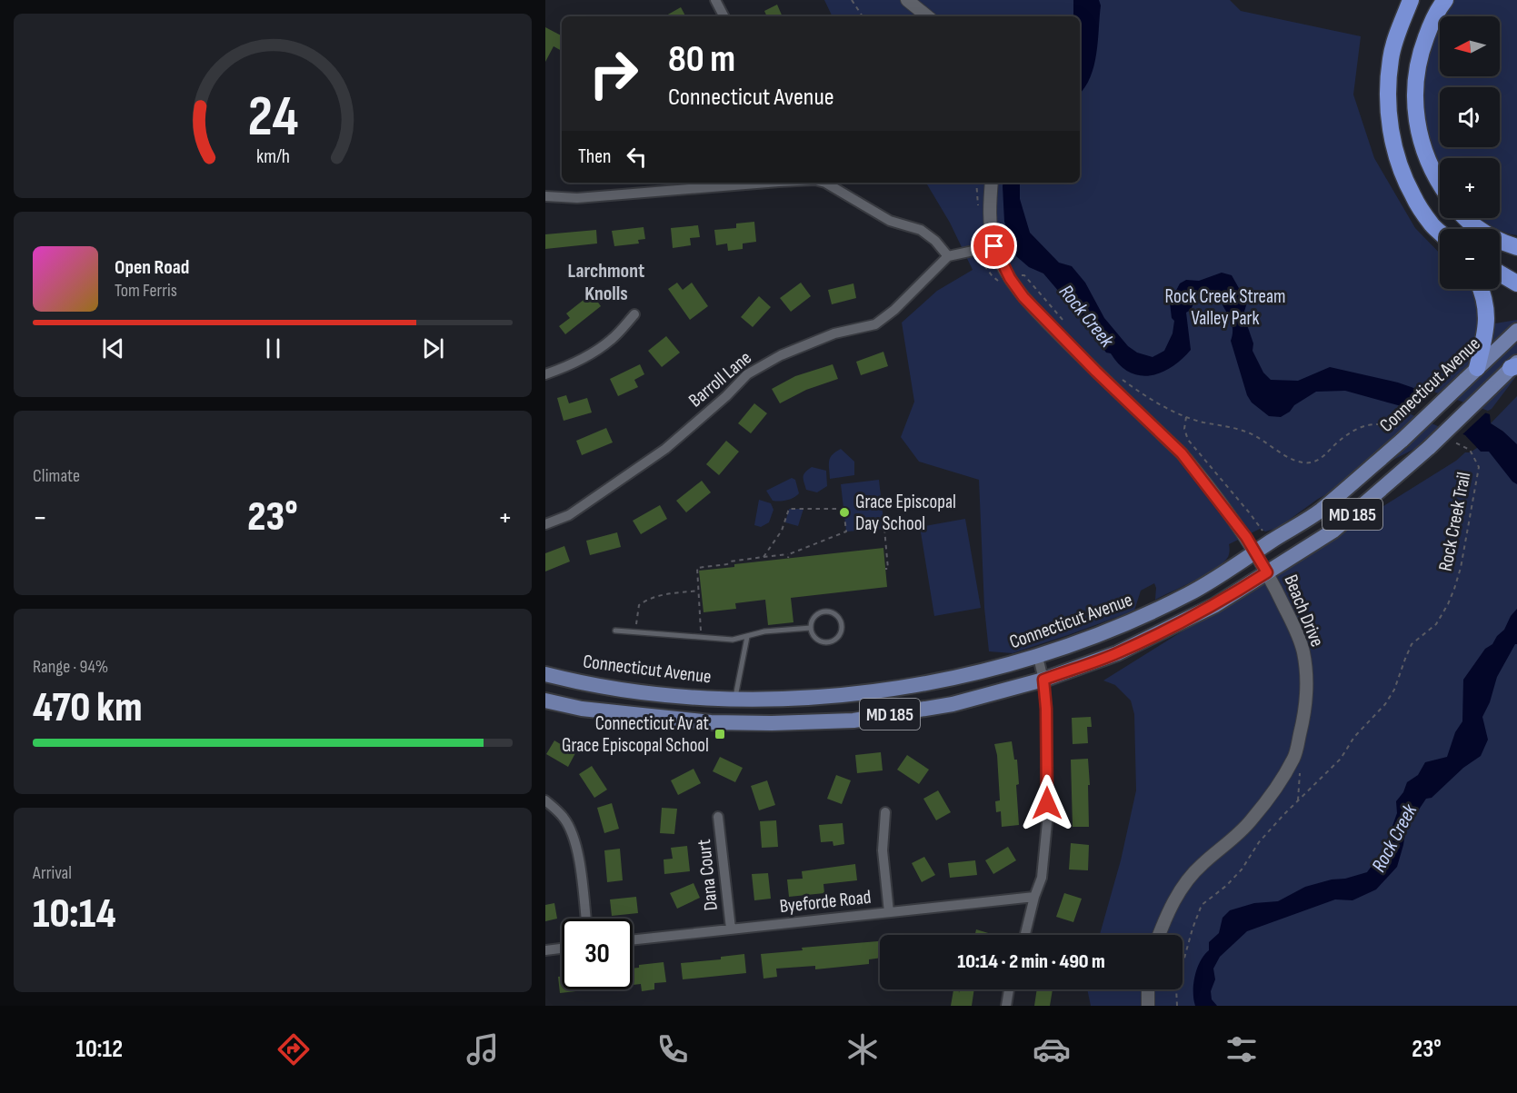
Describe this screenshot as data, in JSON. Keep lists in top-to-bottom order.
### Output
{
  "streets": {
    "main road": ["Connecticut Avenue", "MD 185"],
    "street": [
      "Barroll Lane",
      "Beach Drive",
      "Dana Court",
      "Byeforde Road"
    ],
    "path": ["Rock Creek Trail"]
  },
  "crossings": [
    ["Connecticut Avenue", "Beach Drive"],
    ["MD 185", "Beach Drive"],
    ["Dana Court", "Byeforde Road"]
  ],
  "districts": ["Larchmont Knolls"],
  "water": ["Rock Creek"],
  "parks": ["Rock Creek Stream Valley Park"],
  "places": {
    "other": ["Grace Episcopal Day School"],
    "transit": ["Connecticut Av at Grace Episcopal School"]
  },
  "north": "left",
  "page": {
    "map_buttons": ["+", "−"],
    "turn": ["80 m", "Connecticut Avenue"],
    "then": "Then",
    "song": ["Open Road", "Tom Ferris"],
    "tile": [
      "Climate",
      ["Range · 94%", "470 km"],
      ["Arrival", "10:14"]
    ],
    "heat": ["−", "23°", "+"],
    "limit": "30",
    "trip": "10:14 · 2 min · 490 m",
    "tabs": ["10:12", "23°"],
    "gauge": ["24", "km/h"]
  }
}
